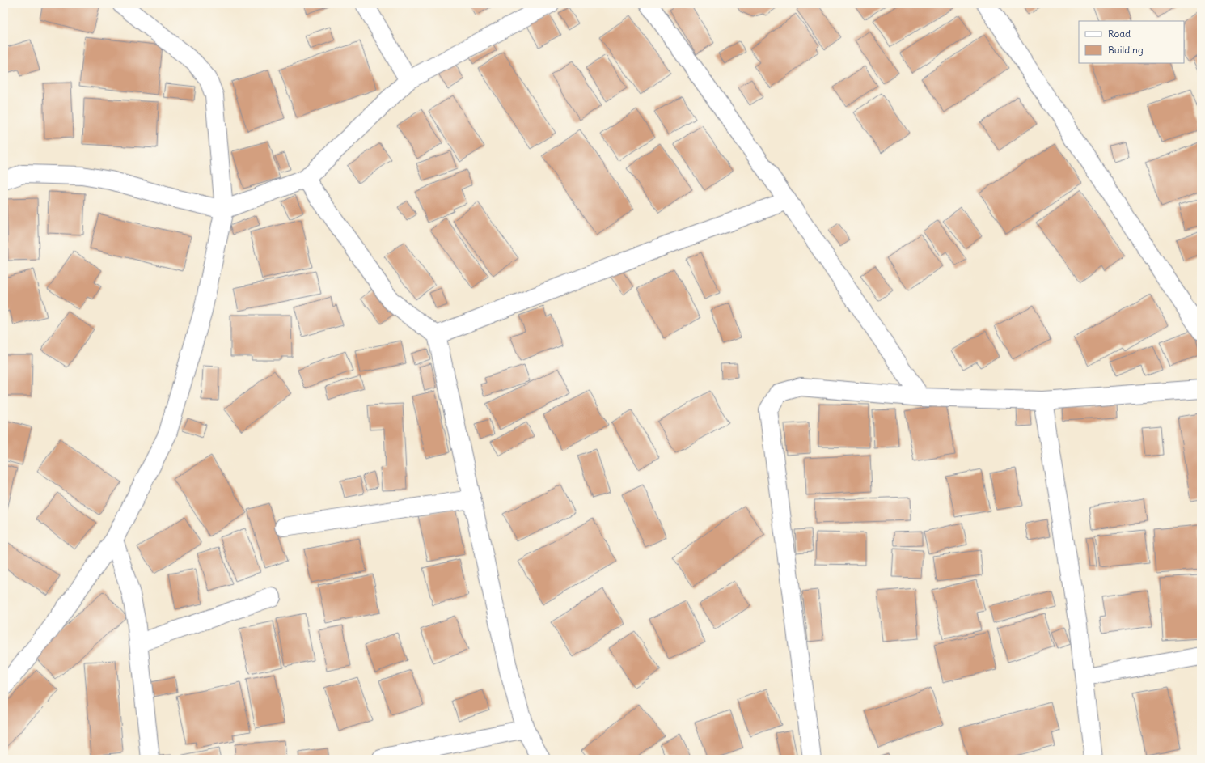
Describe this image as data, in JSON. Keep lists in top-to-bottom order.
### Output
{
  "legend": ["Road", "Building"]
}
